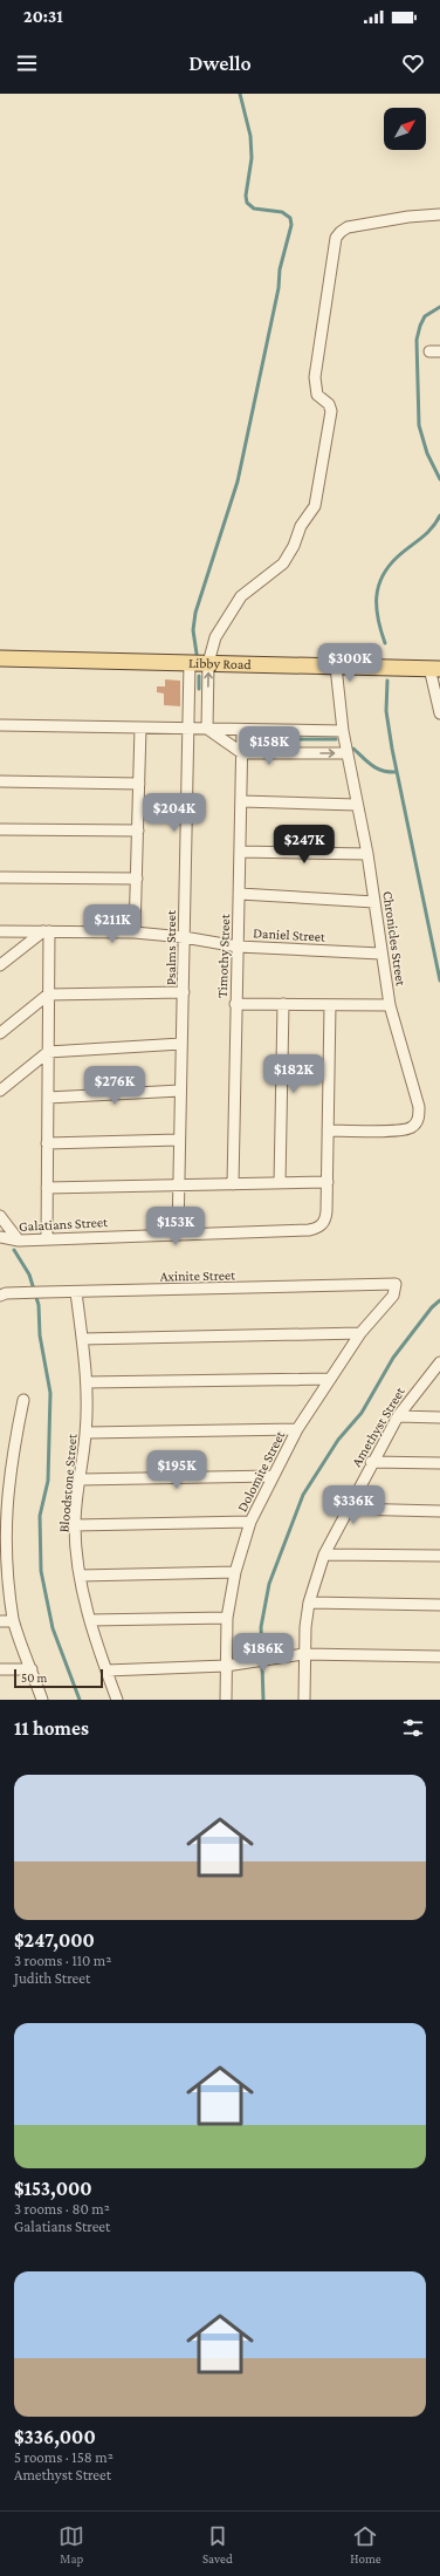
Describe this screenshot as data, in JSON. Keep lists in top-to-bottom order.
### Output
{
  "streets": {
    "main road": ["Libby Road"],
    "street": [
      "Daniel Street",
      "Chronicles Street",
      "Psalms Street",
      "Timothy Street",
      "Galatians Street",
      "Axinite Street",
      "Amethyst Street",
      "Dolomite Street",
      "Bloodstone Street"
    ]
  },
  "crossings": [
    ["Libby Road", "Chronicles Street"],
    ["Libby Road", "Psalms Street"],
    ["Daniel Street", "Chronicles Street"],
    ["Daniel Street", "Psalms Street"],
    ["Daniel Street", "Timothy Street"],
    ["Psalms Street", "Galatians Street"],
    ["Axinite Street", "Dolomite Street"],
    ["Axinite Street", "Bloodstone Street"]
  ],
  "scale_bar": "50 m",
  "north": "top right",
  "page": {
    "status": "20:31",
    "header": "Dwello",
    "price": [
      "$300K",
      "$158K",
      "$204K",
      "$247K",
      "$211K",
      "$182K",
      "$276K",
      "$153K",
      "$195K",
      "$336K",
      "$186K"
    ],
    "scale": "50 m",
    "heading": "11 homes",
    "list": [
      {
        "name": "$247,000",
        "note": "3 rooms · 110 m² · Judith Street"
      },
      {
        "name": "$153,000",
        "note": "3 rooms · 80 m² · Galatians Street"
      },
      {
        "name": "$336,000",
        "note": "5 rooms · 158 m² · Amethyst Street"
      }
    ],
    "tabs": ["Map", "Saved", "Home"]
  }
}
